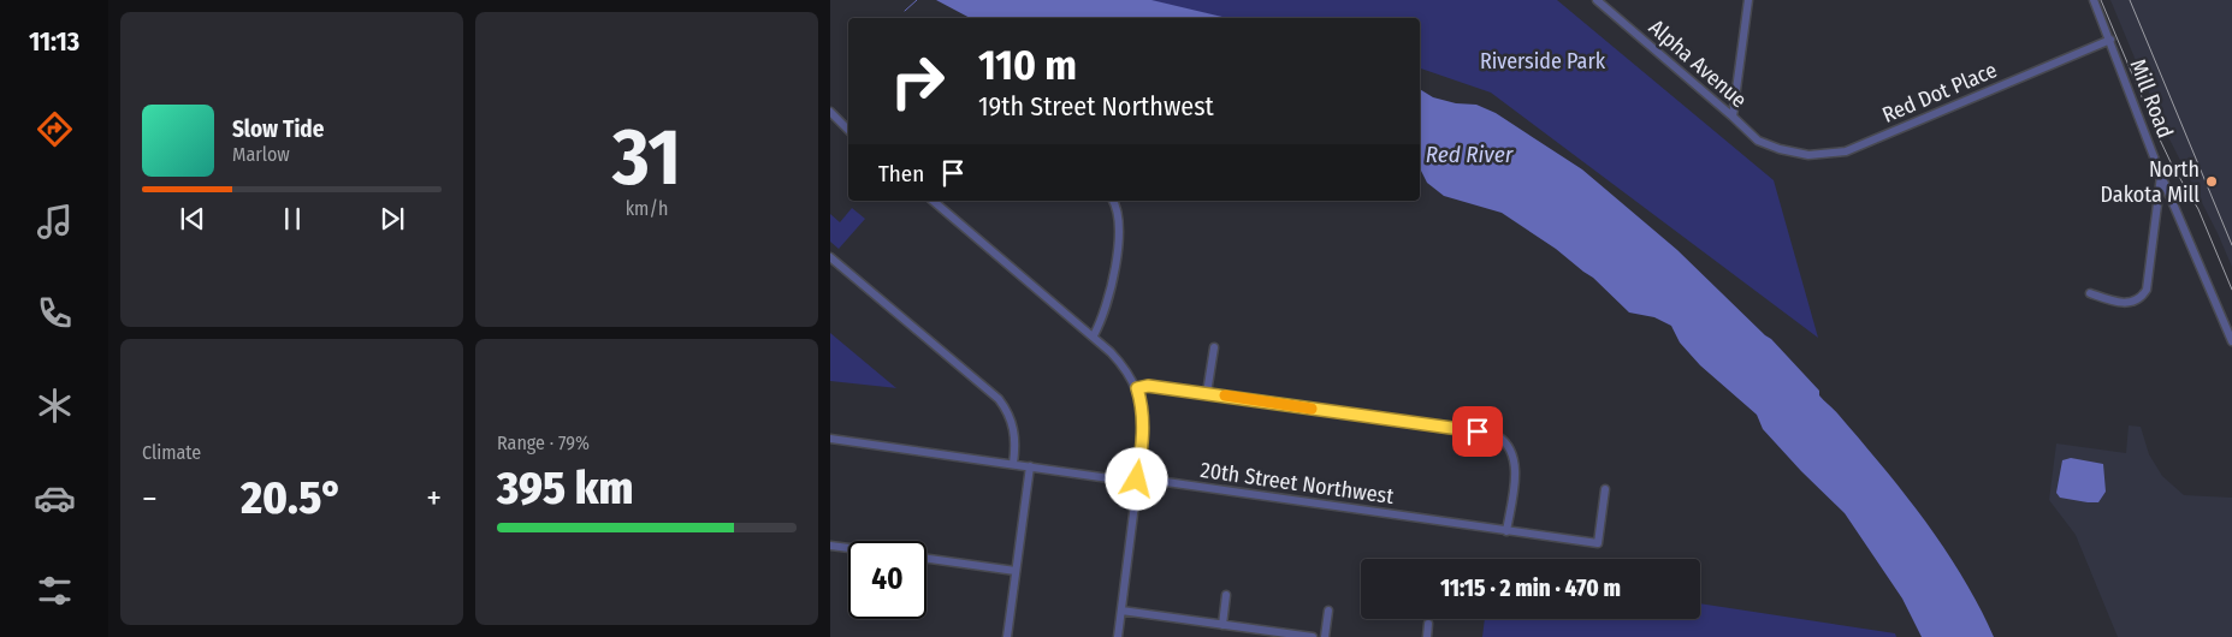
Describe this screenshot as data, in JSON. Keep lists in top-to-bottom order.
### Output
{
  "streets": {
    "street": [
      "Alpha Avenue",
      "Red Dot Place",
      "Mill Road",
      "20th Street Northwest"
    ]
  },
  "crossings": [
    ["Alpha Avenue", "Red Dot Place"],
    ["Red Dot Place", "Mill Road"]
  ],
  "water": ["Red River"],
  "parks": ["Riverside Park"],
  "places": ["North Dakota Mill"],
  "page": {
    "tabs": "11:13",
    "tile": [
      ["31", "km/h"],
      "Climate",
      ["Range · 79%", "395 km"]
    ],
    "turn": ["110 m", "19th Street Northwest"],
    "song": ["Slow Tide", "Marlow"],
    "then": "Then",
    "heat": ["−", "20.5°", "+"],
    "limit": "40",
    "trip": "11:15 · 2 min · 470 m"
  }
}
